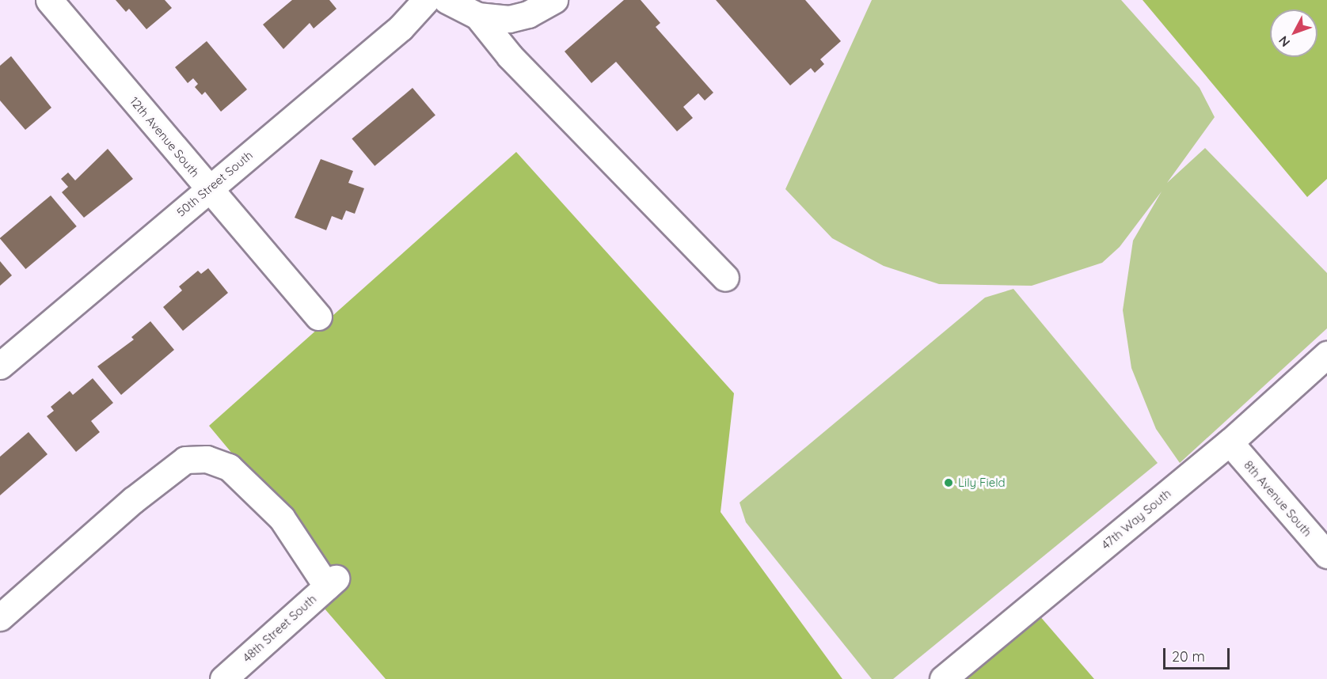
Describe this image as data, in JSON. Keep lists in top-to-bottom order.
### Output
{
  "streets": {
    "street": [
      "12th Avenue South",
      "50th Street South",
      "8th Avenue South",
      "47th Way South",
      "48th Street South"
    ]
  },
  "crossings": [
    ["12th Avenue South", "50th Street South"],
    ["8th Avenue South", "47th Way South"]
  ],
  "places": ["Lily Field"],
  "scale_bar": "20 m",
  "north": "bottom left"
}
